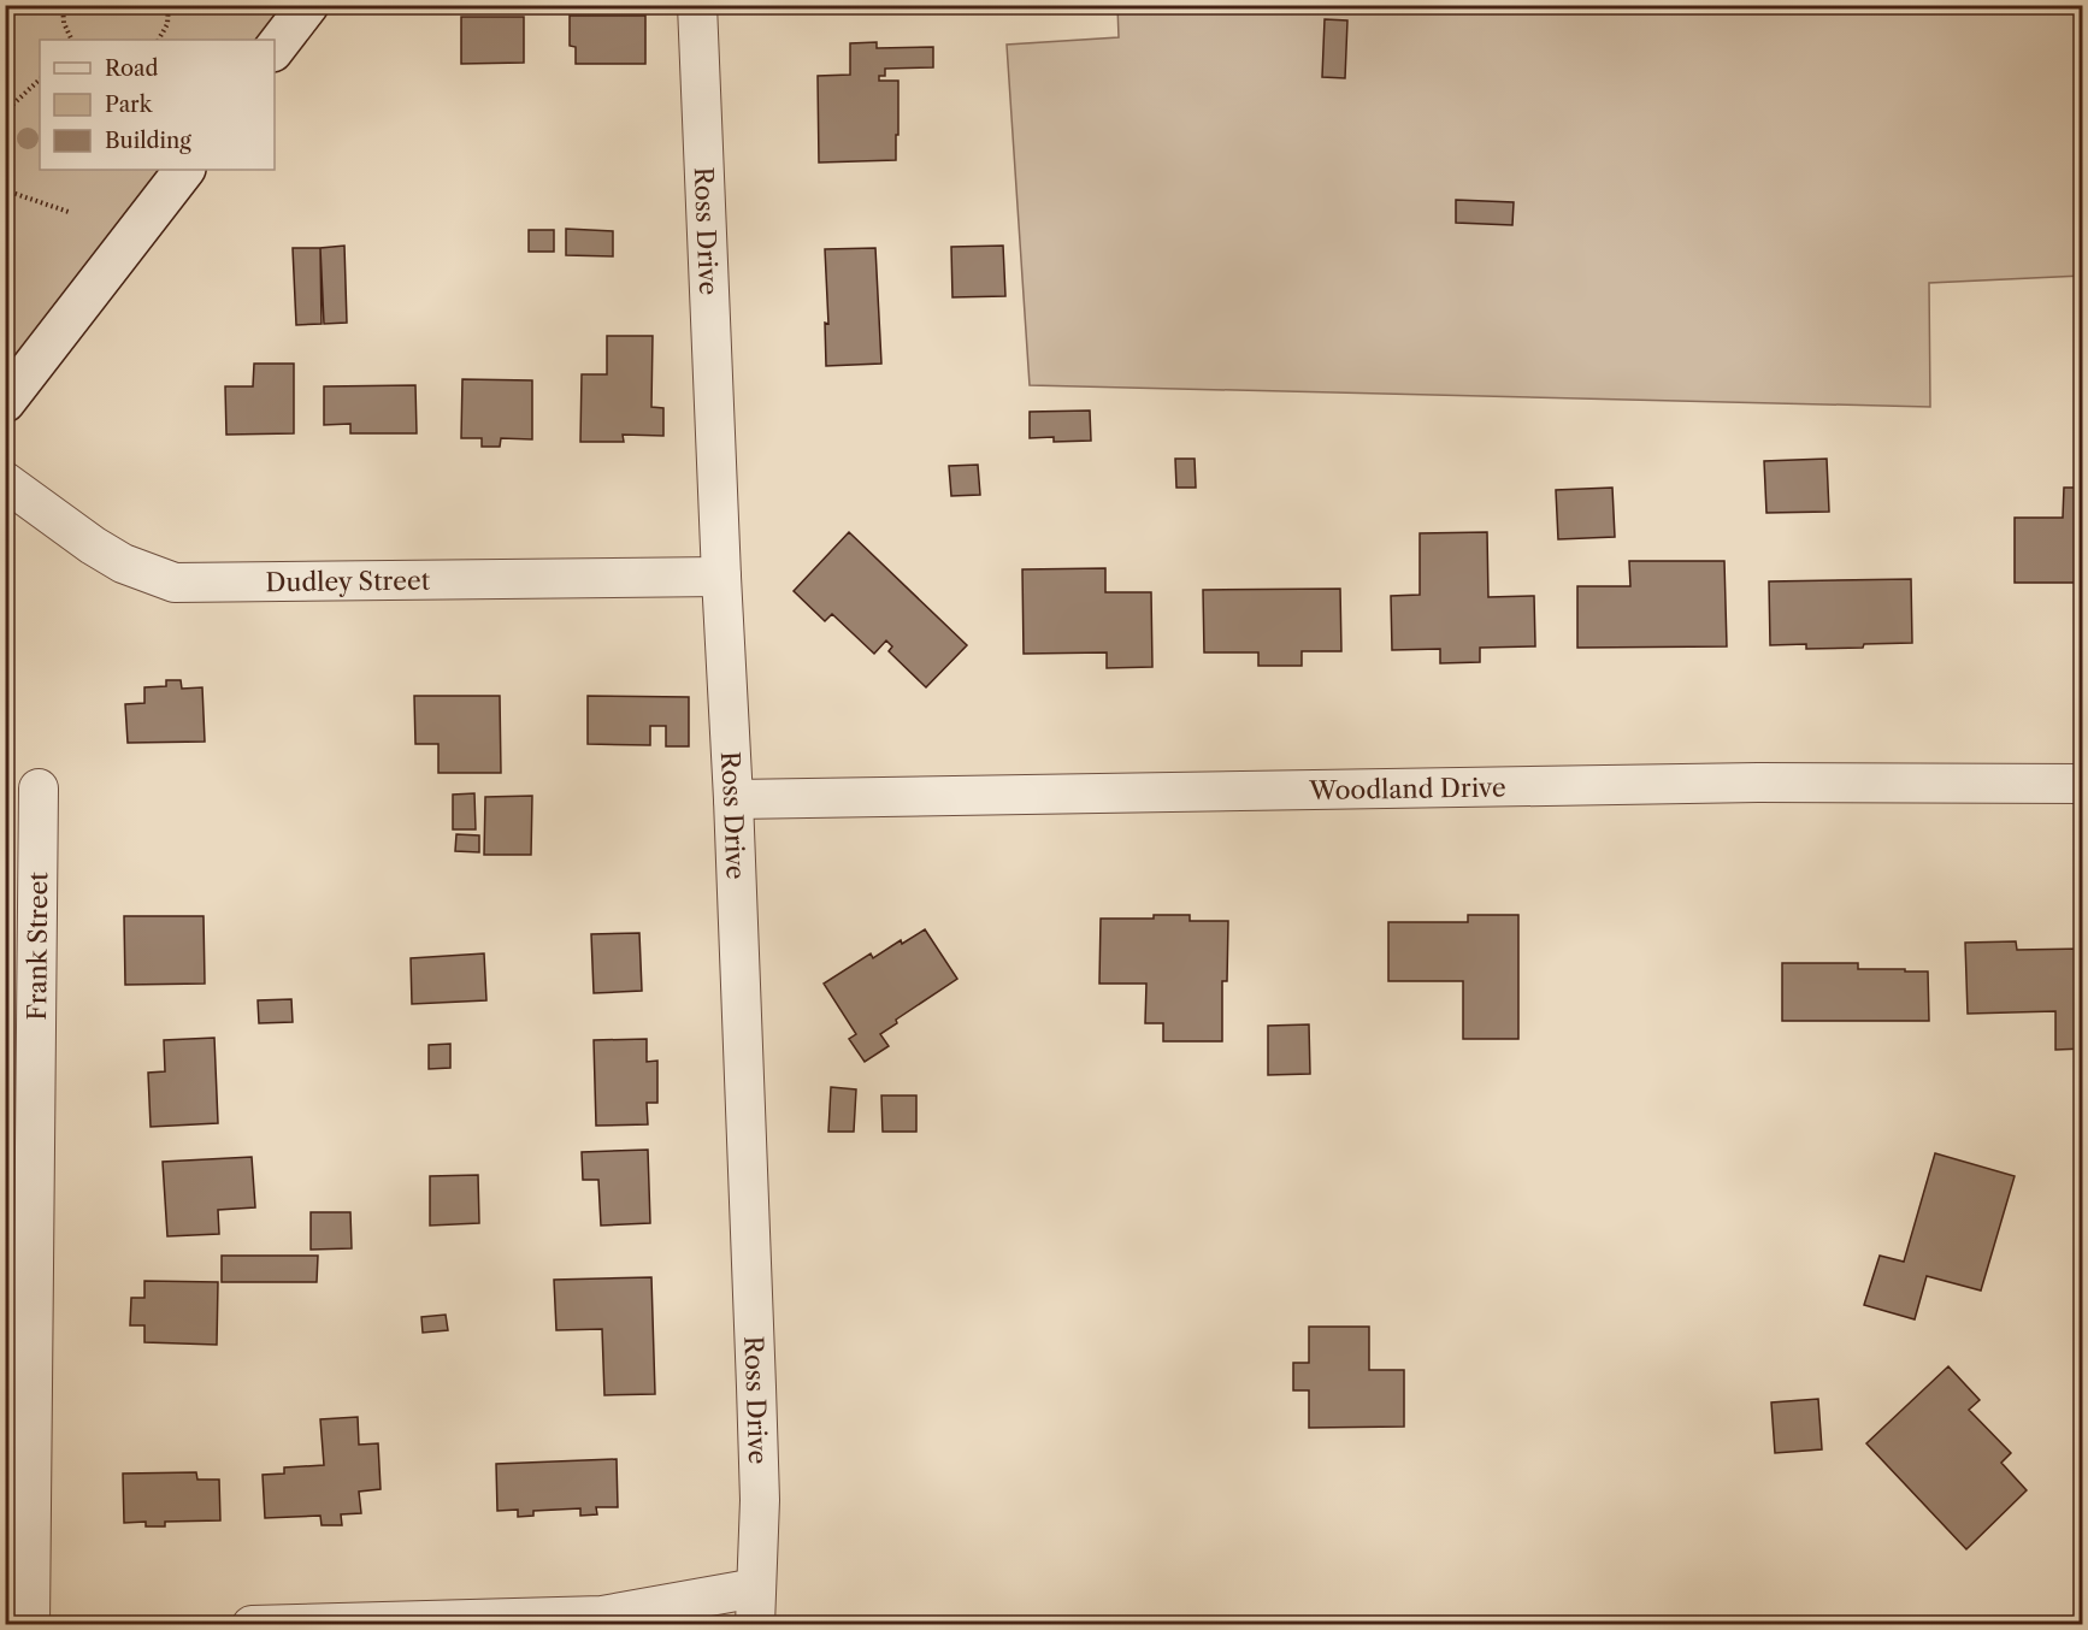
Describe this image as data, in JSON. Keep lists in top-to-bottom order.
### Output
{
  "streets": {
    "street": [
      "Ross Drive",
      "Dudley Street",
      "Woodland Drive",
      "Frank Street"
    ]
  },
  "crossings": [
    ["Ross Drive", "Dudley Street"],
    ["Ross Drive", "Woodland Drive"]
  ],
  "legend": ["Road", "Park", "Building"]
}
